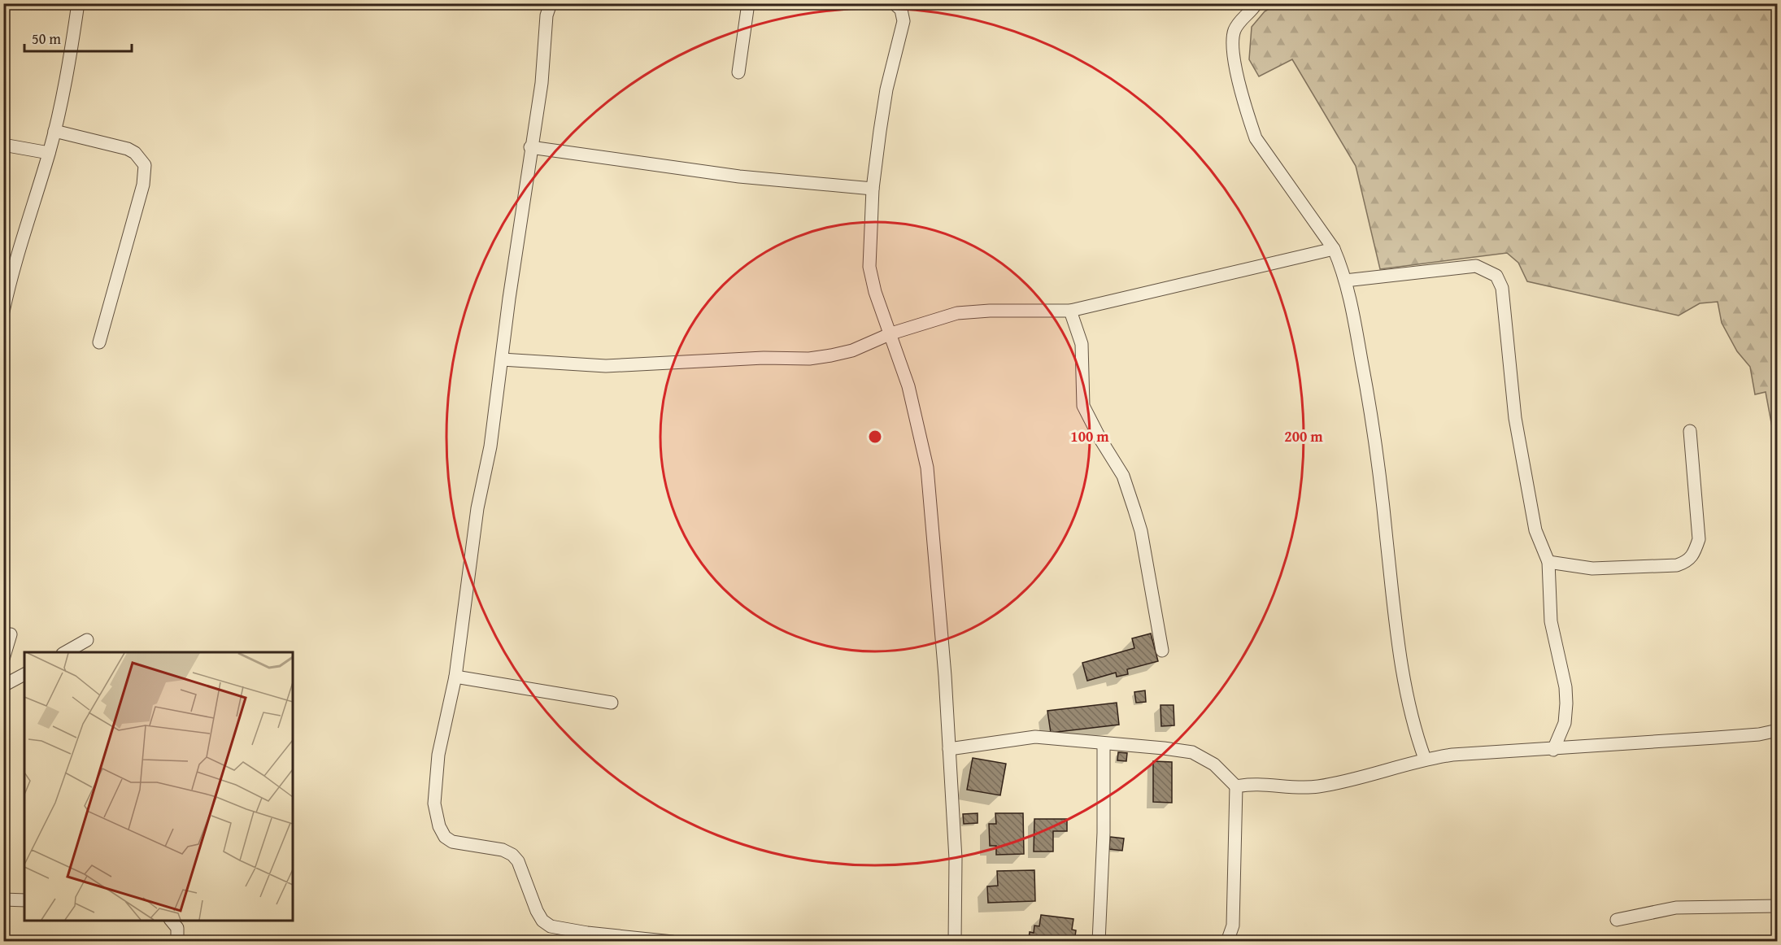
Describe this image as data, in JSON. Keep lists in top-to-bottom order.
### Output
{
  "scale_bar": "50 m",
  "rings": ["100 m", "200 m"]
}
